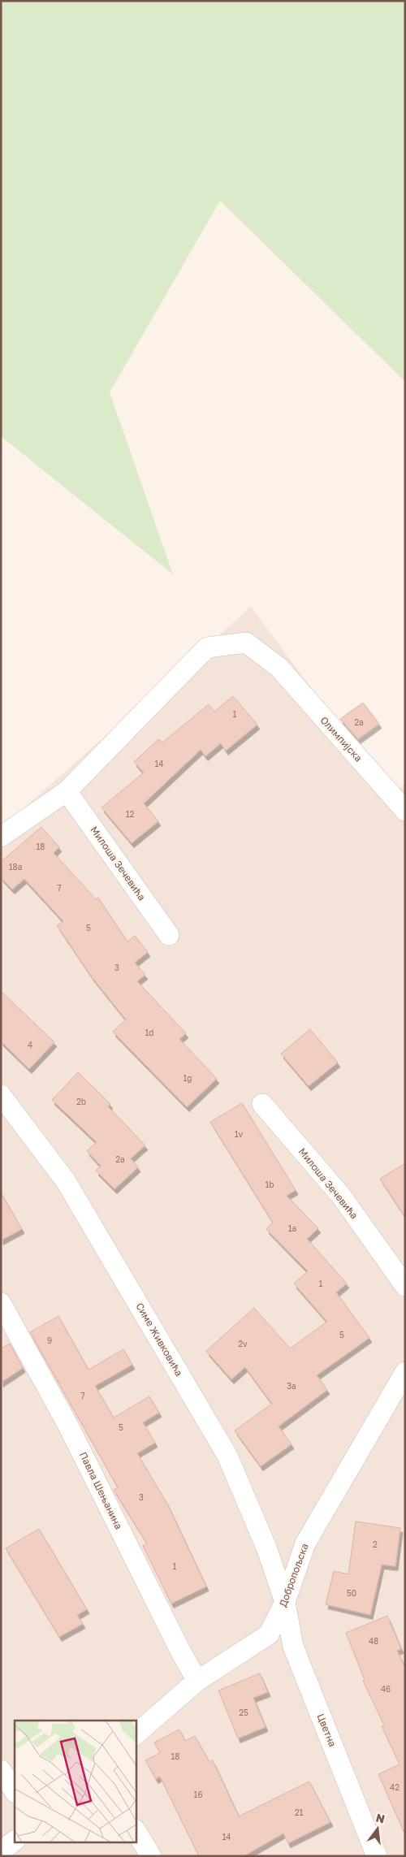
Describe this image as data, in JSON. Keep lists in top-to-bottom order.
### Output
{
  "streets": {
    "street": [
      "Олимпијска",
      "Милоша Зечевића",
      "Симе Живковића",
      "Павла Шењанина",
      "Добропољска",
      "Цветна"
    ]
  },
  "crossings": [
    ["Олимпијска", "Милоша Зечевића"],
    ["Симе Живковића", "Добропољска"],
    ["Симе Живковића", "Цветна"],
    ["Павла Шењанина", "Добропољска"],
    ["Добропољска", "Цветна"]
  ],
  "house_numbers": [
    "1",
    "2a",
    "14",
    "12",
    "18",
    "18a",
    "7",
    "5",
    "3",
    "1d",
    "4",
    "1g",
    "2b",
    "1v",
    "2a",
    "1b",
    "1a",
    "1",
    "5",
    "9",
    "2v",
    "3a",
    "7",
    "5",
    "3",
    "2",
    "1",
    "50",
    "48",
    "46",
    "25",
    "18",
    "42",
    "16",
    "21",
    "14"
  ],
  "north": "top"
}
